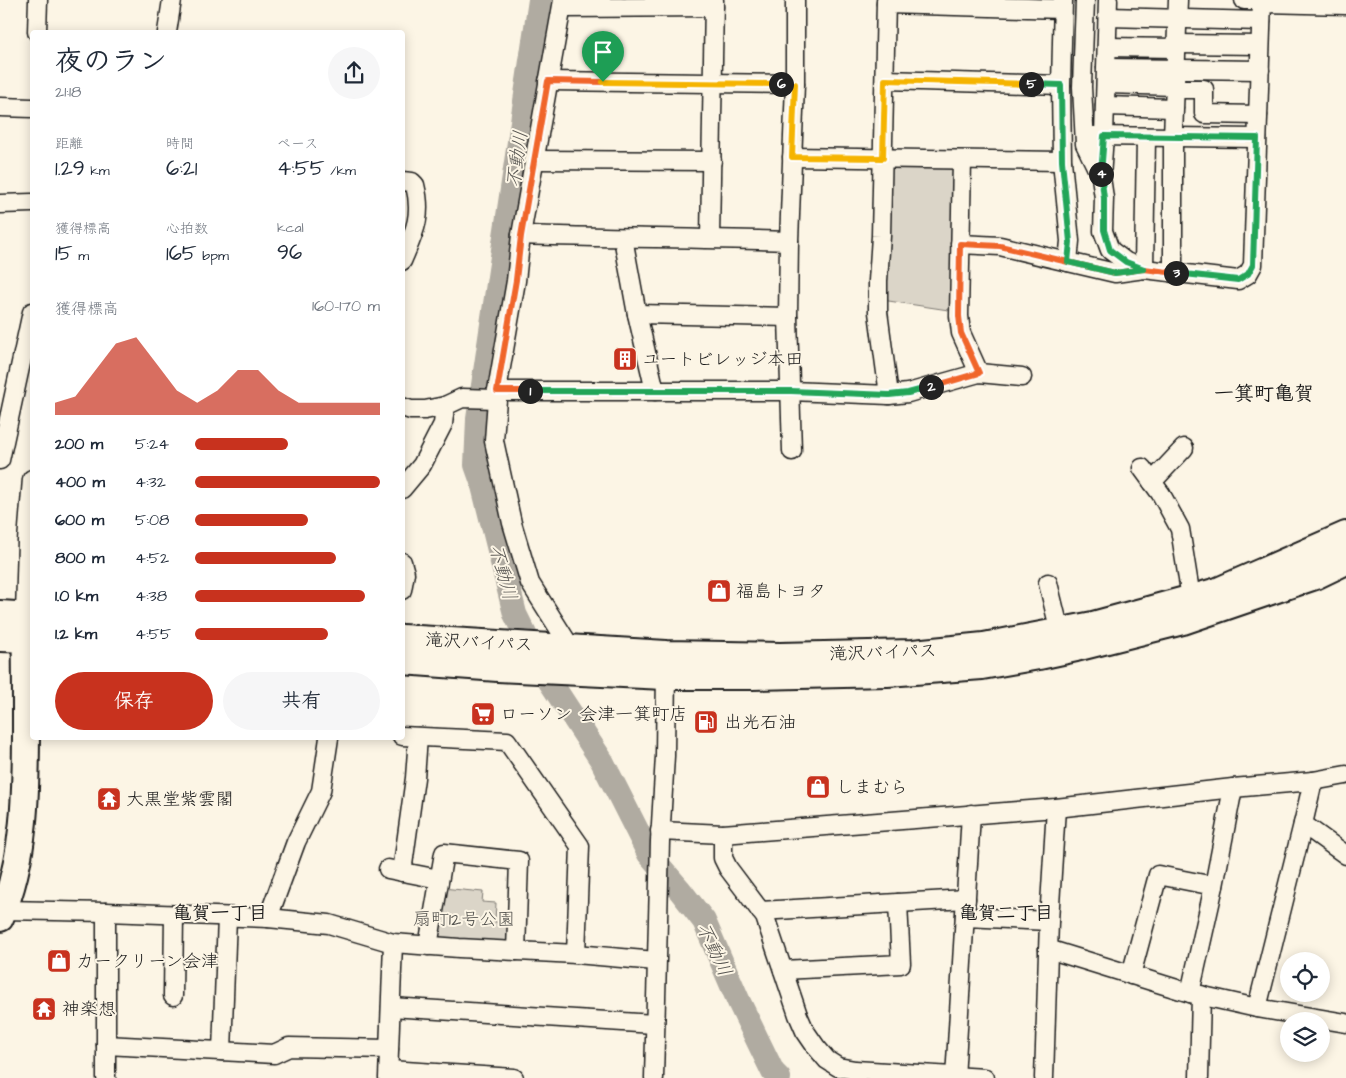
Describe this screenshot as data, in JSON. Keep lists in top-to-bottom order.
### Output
{
  "streets": {
    "highway": ["滝沢バイパス"]
  },
  "districts": ["一箕町亀賀", "亀賀一丁目", "亀賀二丁目"],
  "water": ["不動川"],
  "parks": ["扇町12号公園"],
  "places": {
    "building": ["ユートビレッジ本田"],
    "shop": ["福島トヨタ", "しまむら", "カークリーン会津"],
    "supermarket": ["ローソン 会津一箕町店"],
    "fuel station": ["出光石油"],
    "temple": ["大黒堂紫雲閣", "神楽想"]
  },
  "page": {
    "heading": ["夜のラン", "21:18"],
    "pins": [
      "5",
      "6",
      "4",
      "3",
      "2",
      "1"
    ],
    "stats": [
      ["距離", "1.29 km"],
      ["時間", "6:21"],
      ["ペース", "4:55 /km"],
      ["獲得標高", "15 m"],
      ["心拍数", "165 bpm"],
      ["kcal", "96"]
    ],
    "chart": ["獲得標高", "160–170 m"],
    "list": [
      {
        "name": "200 m",
        "note": "5:24"
      },
      {
        "name": "400 m",
        "note": "4:32"
      },
      {
        "name": "600 m",
        "note": "5:08"
      },
      {
        "name": "800 m",
        "note": "4:52"
      },
      {
        "name": "1.0 km",
        "note": "4:38"
      },
      {
        "name": "1.2 km",
        "note": "4:55"
      }
    ],
    "buttons": ["保存", "共有"]
  }
}
